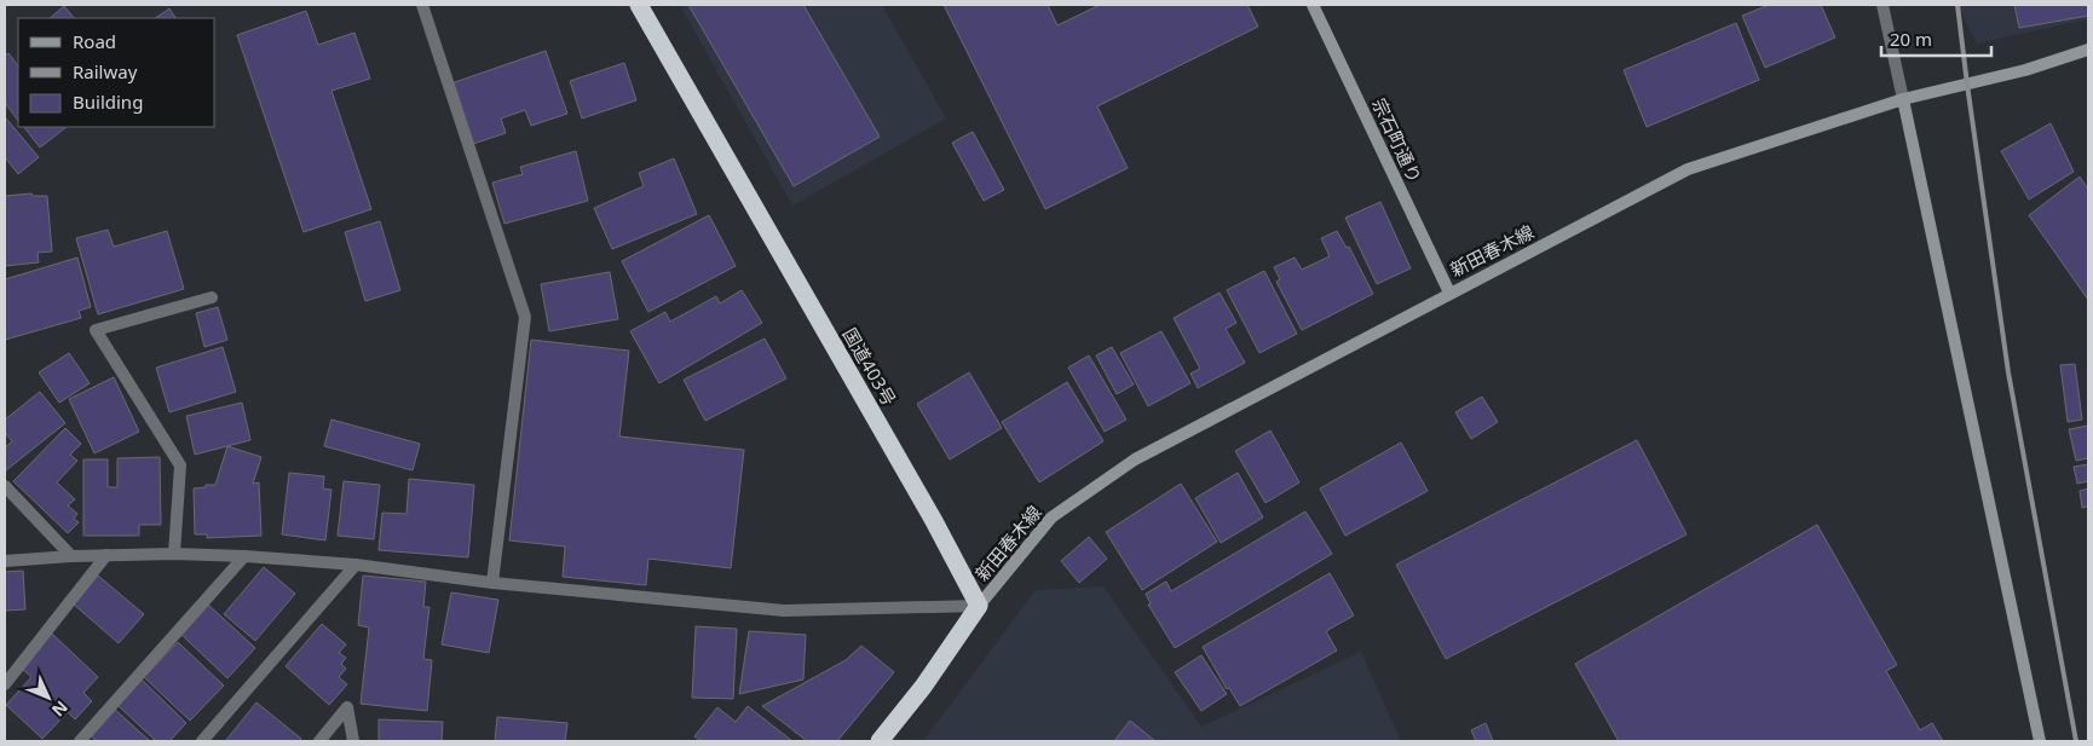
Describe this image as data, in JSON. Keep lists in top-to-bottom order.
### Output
{
  "streets": {
    "highway": ["国道403号"],
    "main road": ["宗石町通り", "新田春木線"]
  },
  "crossings": [
    ["宗石町通り", "新田春木線"],
    ["新田春木線", "国道403号"]
  ],
  "legend": ["Road", "Railway", "Building"],
  "scale_bar": "20 m",
  "north": "bottom right"
}
